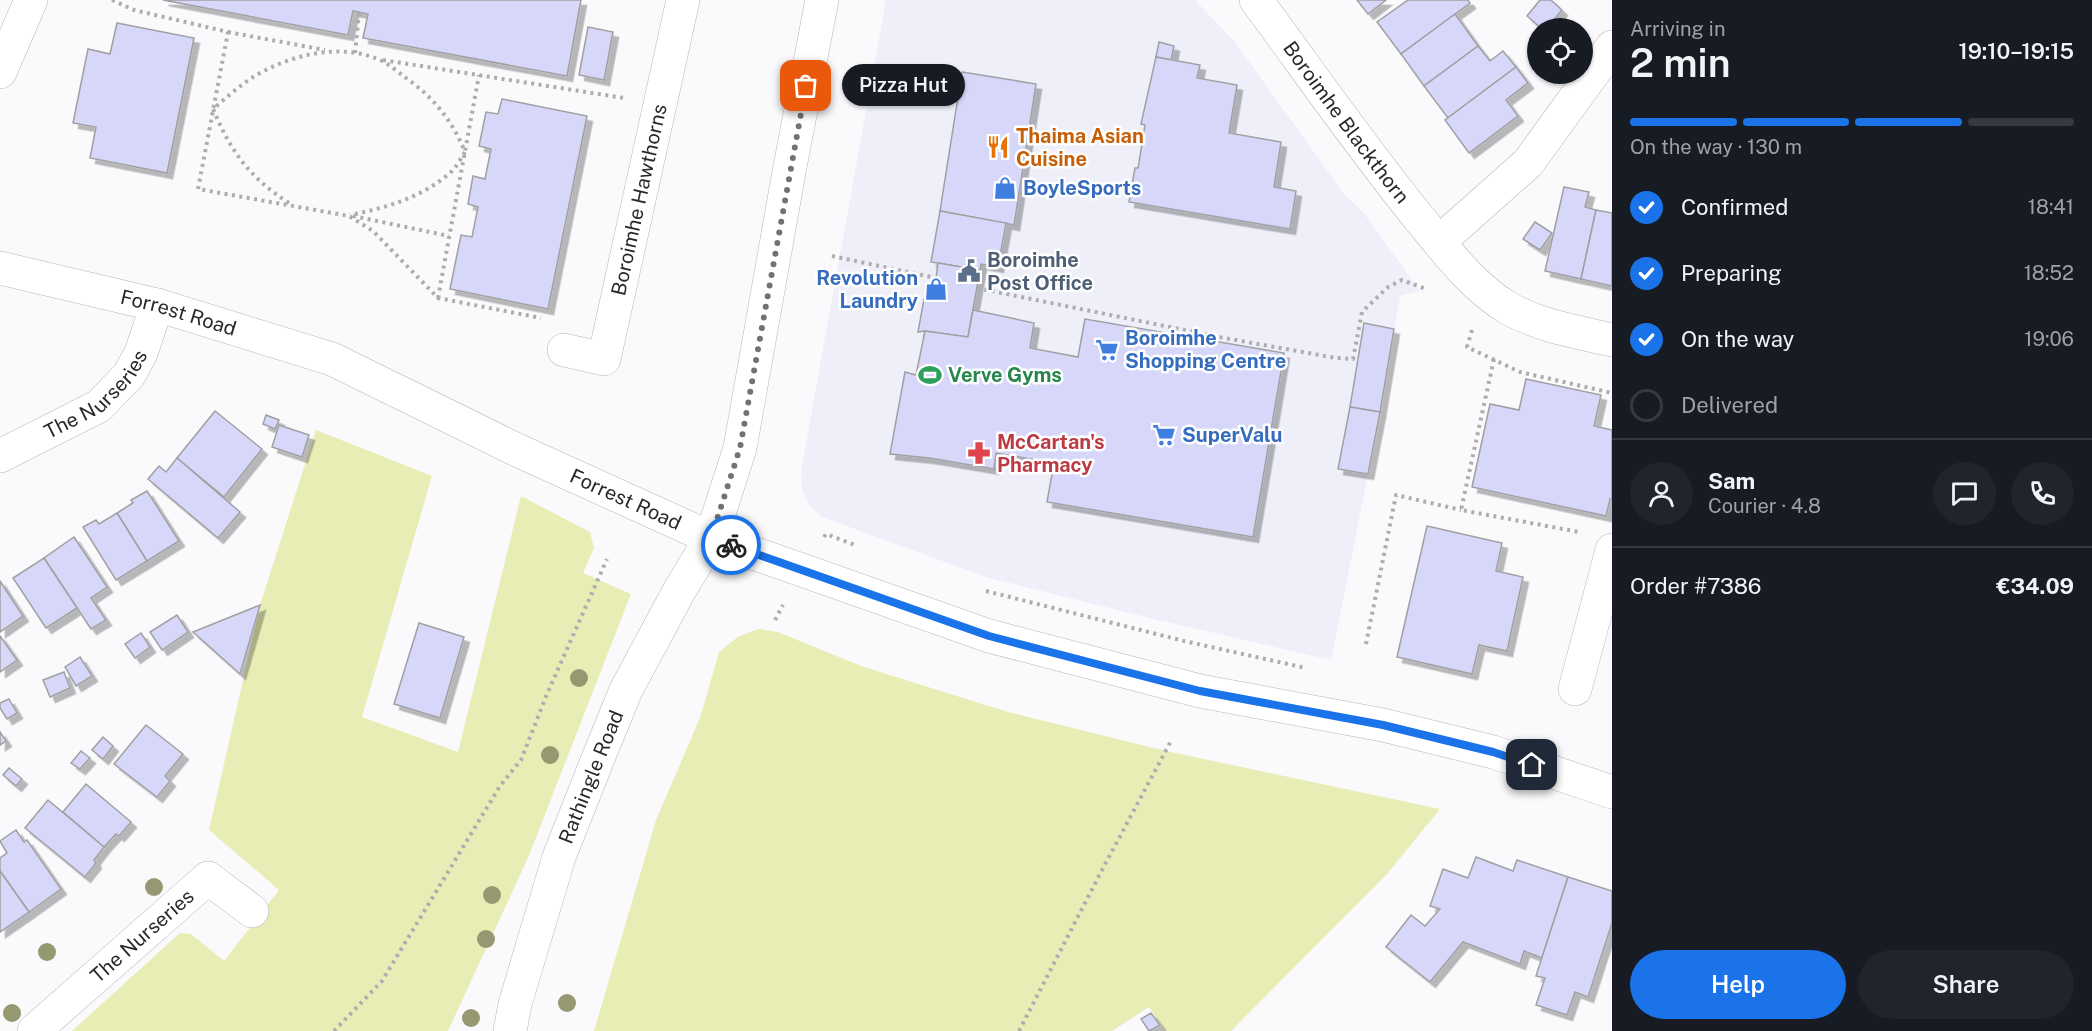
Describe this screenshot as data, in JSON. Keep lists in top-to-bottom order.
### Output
{
  "streets": {
    "street": [
      "Boroimhe Blackthorn",
      "Boroimhe Hawthorns",
      "Forrest Road",
      "The Nurseries",
      "Rathingle Road"
    ]
  },
  "crossings": [
    ["Forrest Road", "The Nurseries"],
    ["Forrest Road", "Rathingle Road"]
  ],
  "places": {
    "other": ["Pizza Hut"],
    "restaurant": ["Thaima Asian Cuisine"],
    "shop": ["BoyleSports", "Revolution Laundry"],
    "public building": ["Boroimhe Post Office"],
    "supermarket": ["Boroimhe Shopping Centre", "SuperValu"],
    "sports": ["Verve Gyms"],
    "pharmacy": ["McCartan's Pharmacy"]
  },
  "page": {
    "heading": ["2 min", "Arriving in", "19:10–19:15"],
    "panel": [
      "Sam",
      "Courier · 4.8",
      "Order #7386",
      "€34.09"
    ],
    "bubble": "Pizza Hut",
    "bar": "On the way · 130 m",
    "list": [
      ["Confirmed", "18:41"],
      ["Preparing", "18:52"],
      ["On the way", "19:06"],
      "Delivered"
    ],
    "buttons": ["Help", "Share"]
  }
}
